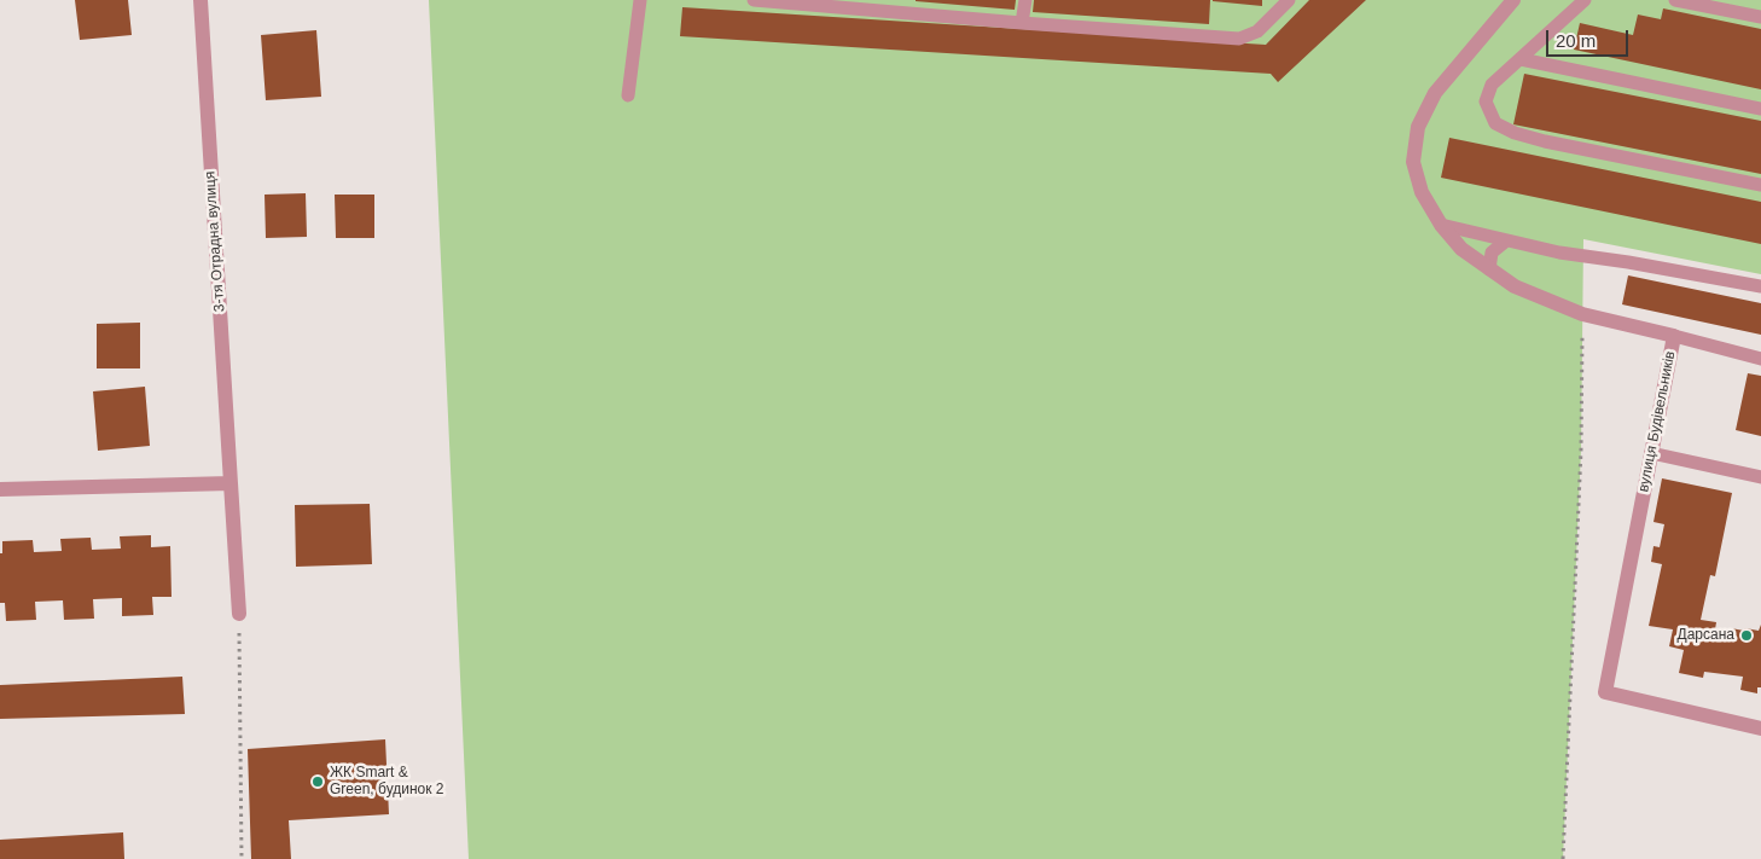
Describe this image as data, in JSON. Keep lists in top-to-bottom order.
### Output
{
  "streets": {
    "street": ["3-тя Отрадна вулиця", "вулиця Будівельників"]
  },
  "places": ["Дарсана", "ЖК Smart & Green, будинок 2"],
  "scale_bar": "20 m"
}
